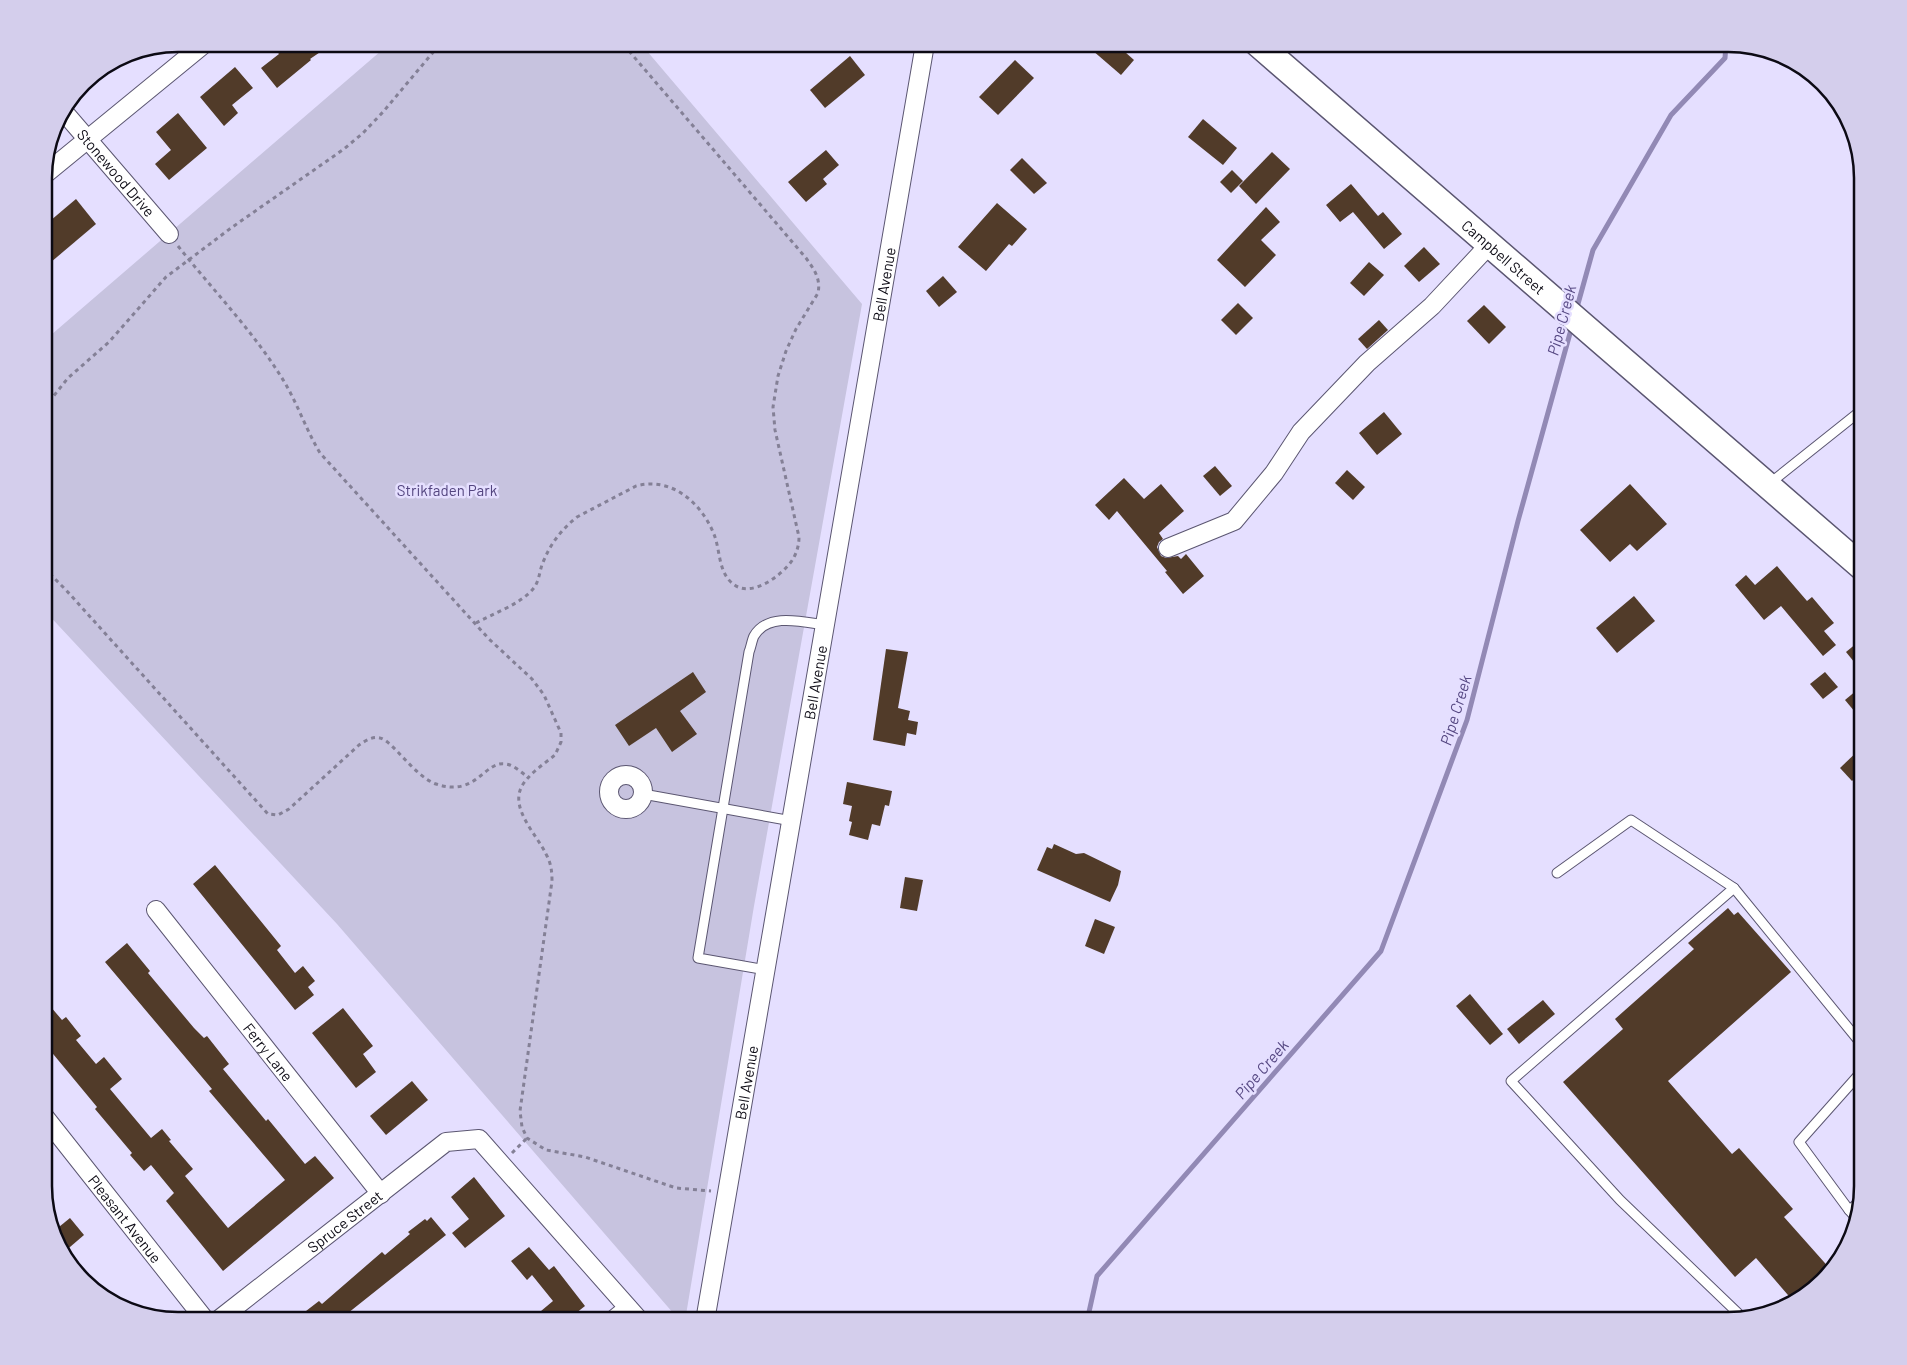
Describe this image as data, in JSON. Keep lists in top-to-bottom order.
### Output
{
  "streets": {
    "street": [
      "Stonewood Drive",
      "Campbell Street",
      "Bell Avenue",
      "Ferry Lane",
      "Pleasant Avenue",
      "Spruce Street"
    ]
  },
  "crossings": [
    ["Ferry Lane", "Spruce Street"]
  ],
  "water": ["Pipe Creek"],
  "parks": ["Strikfaden Park"]
}
